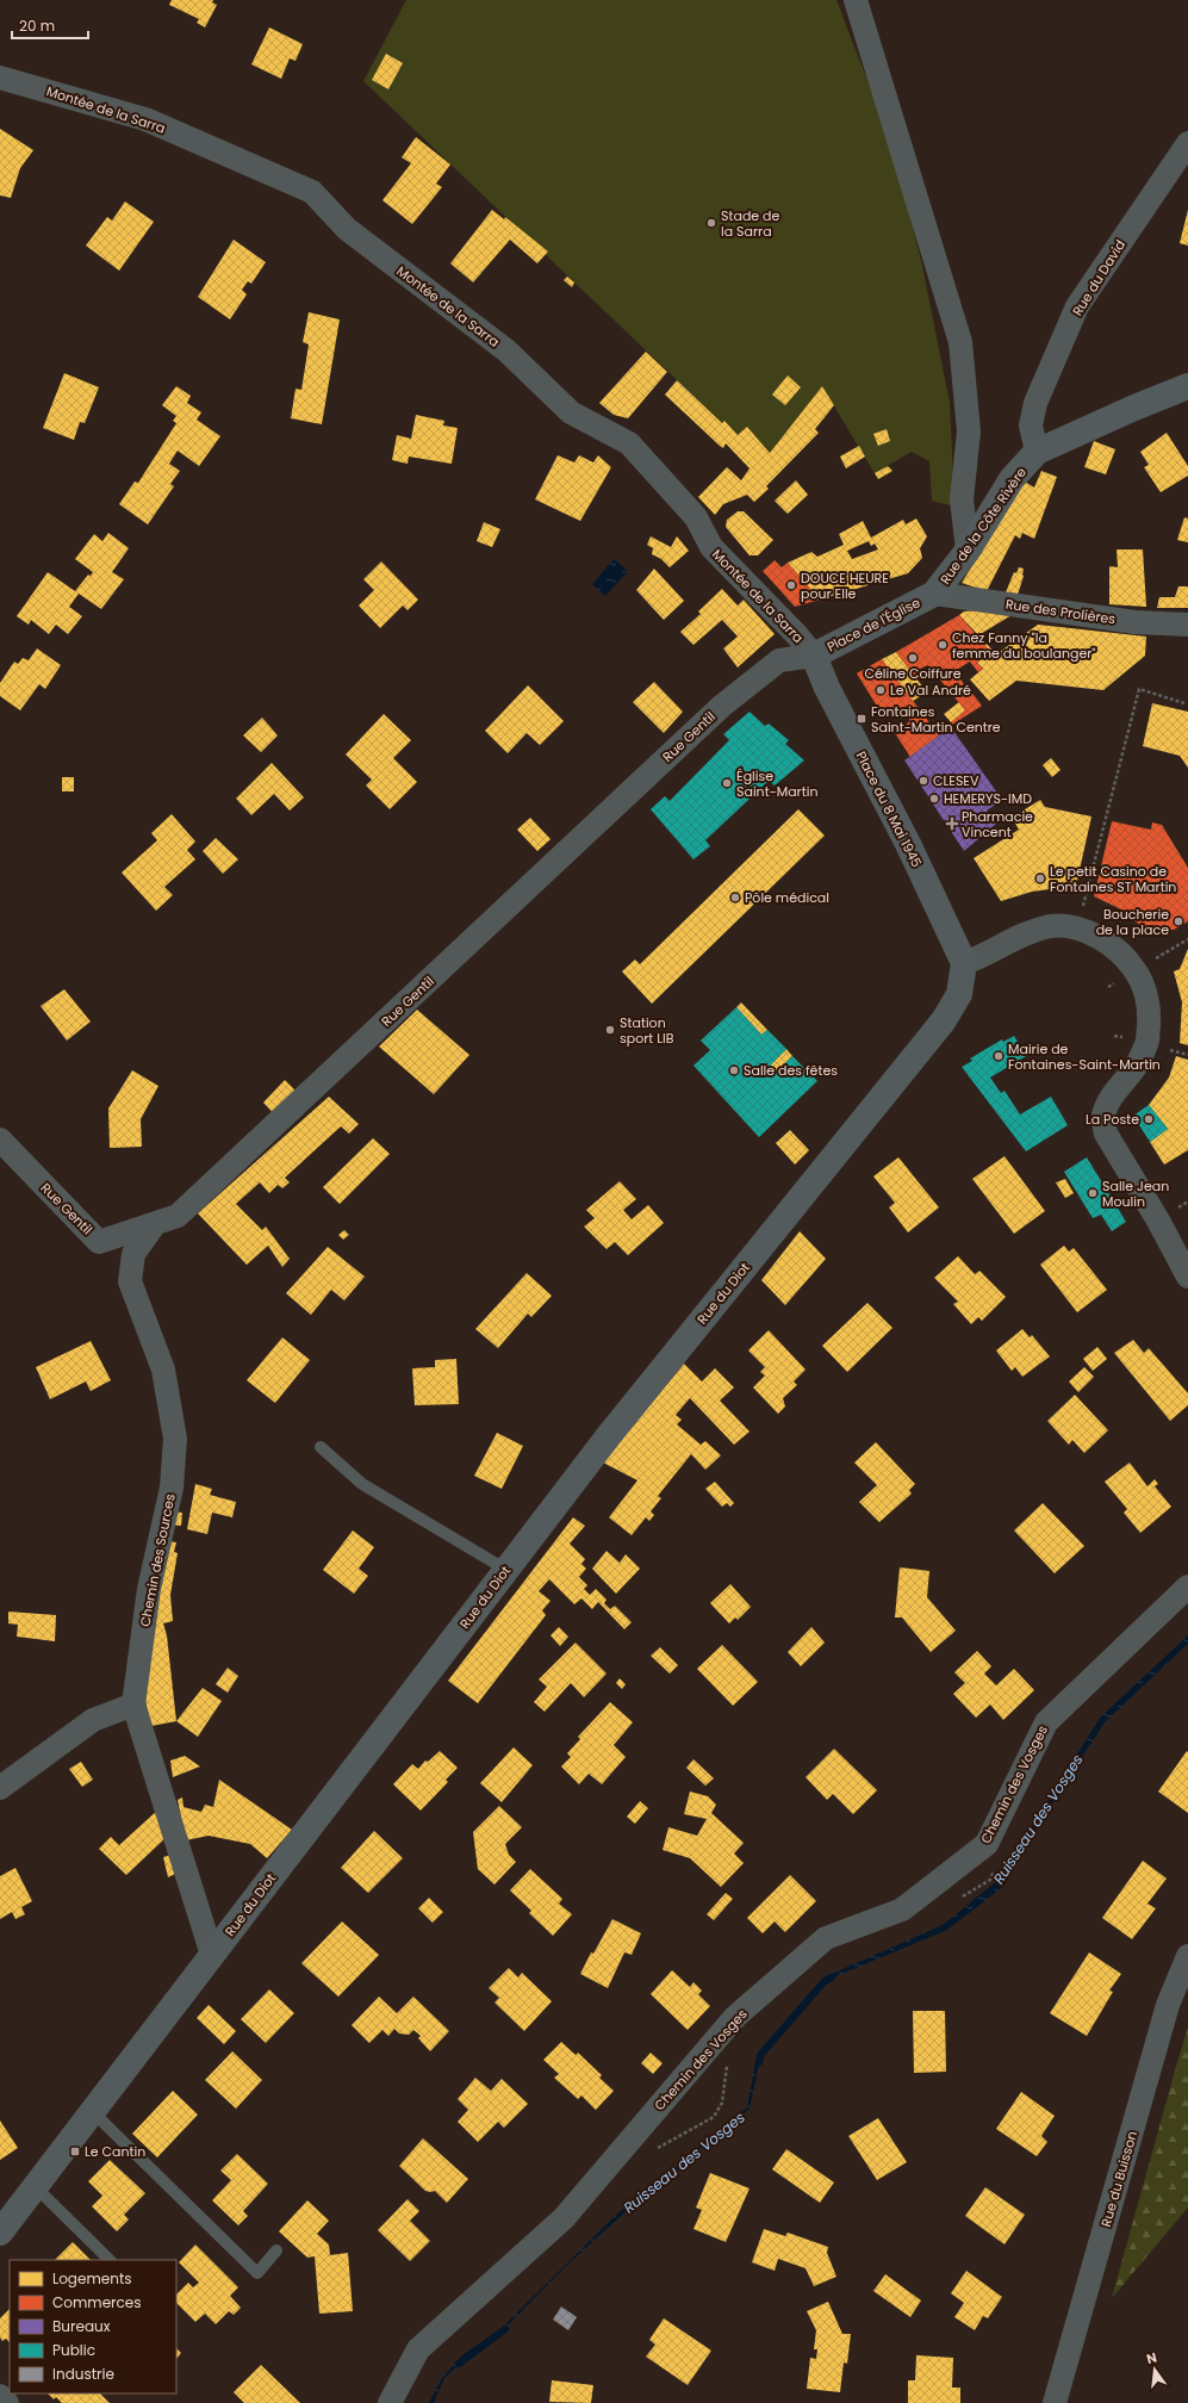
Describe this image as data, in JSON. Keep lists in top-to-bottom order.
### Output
{
  "streets": {
    "street": [
      "Montée de la Sarra",
      "Rue du David",
      "Rue de la Côte Rivère",
      "Rue des Prolières",
      "Place de l'Église",
      "Rue Gentil",
      "Place du 8 Mai 1945",
      "Rue du Diot",
      "Chemin des Sources",
      "Chemin des Vosges",
      "Rue du Buisson"
    ]
  },
  "crossings": [
    ["Montée de la Sarra", "Place de l'Église"],
    ["Montée de la Sarra", "Rue Gentil"],
    ["Montée de la Sarra", "Place du 8 Mai 1945"],
    ["Rue du David", "Rue de la Côte Rivère"],
    ["Rue de la Côte Rivère", "Rue des Prolières"],
    ["Rue de la Côte Rivère", "Place de l'Église"],
    ["Rue des Prolières", "Place de l'Église"],
    ["Place de l'Église", "Rue Gentil"],
    ["Place de l'Église", "Place du 8 Mai 1945"],
    ["Rue Gentil", "Place du 8 Mai 1945"],
    ["Rue Gentil", "Chemin des Sources"],
    ["Place du 8 Mai 1945", "Rue du Diot"],
    ["Rue du Diot", "Chemin des Sources"]
  ],
  "water": ["Ruisseau des Vosges"],
  "places": {
    "other": [
      "Stade de la Sarra",
      "DOUCE HEURE pour Elle",
      "Chez Fanny \"la femme du boulanger\"",
      "Céline Coiffure",
      "Le Val André",
      "CLESEV",
      "Église Saint-Martin",
      "HEMERYS-IMD",
      "Le petit Casino de Fontaines ST Martin",
      "Pôle médical",
      "Boucherie de la place",
      "Station sport LIB",
      "Mairie de Fontaines-Saint-Martin",
      "Salle des fêtes",
      "La Poste",
      "Salle Jean Moulin"
    ],
    "transit": ["Fontaines Saint-Martin Centre", "Le Cantin"],
    "health": ["Pharmacie Vincent"]
  },
  "legend": [
    "Logements",
    "Commerces",
    "Bureaux",
    "Public",
    "Industrie"
  ],
  "scale_bar": "20 m",
  "north": "top"
}
